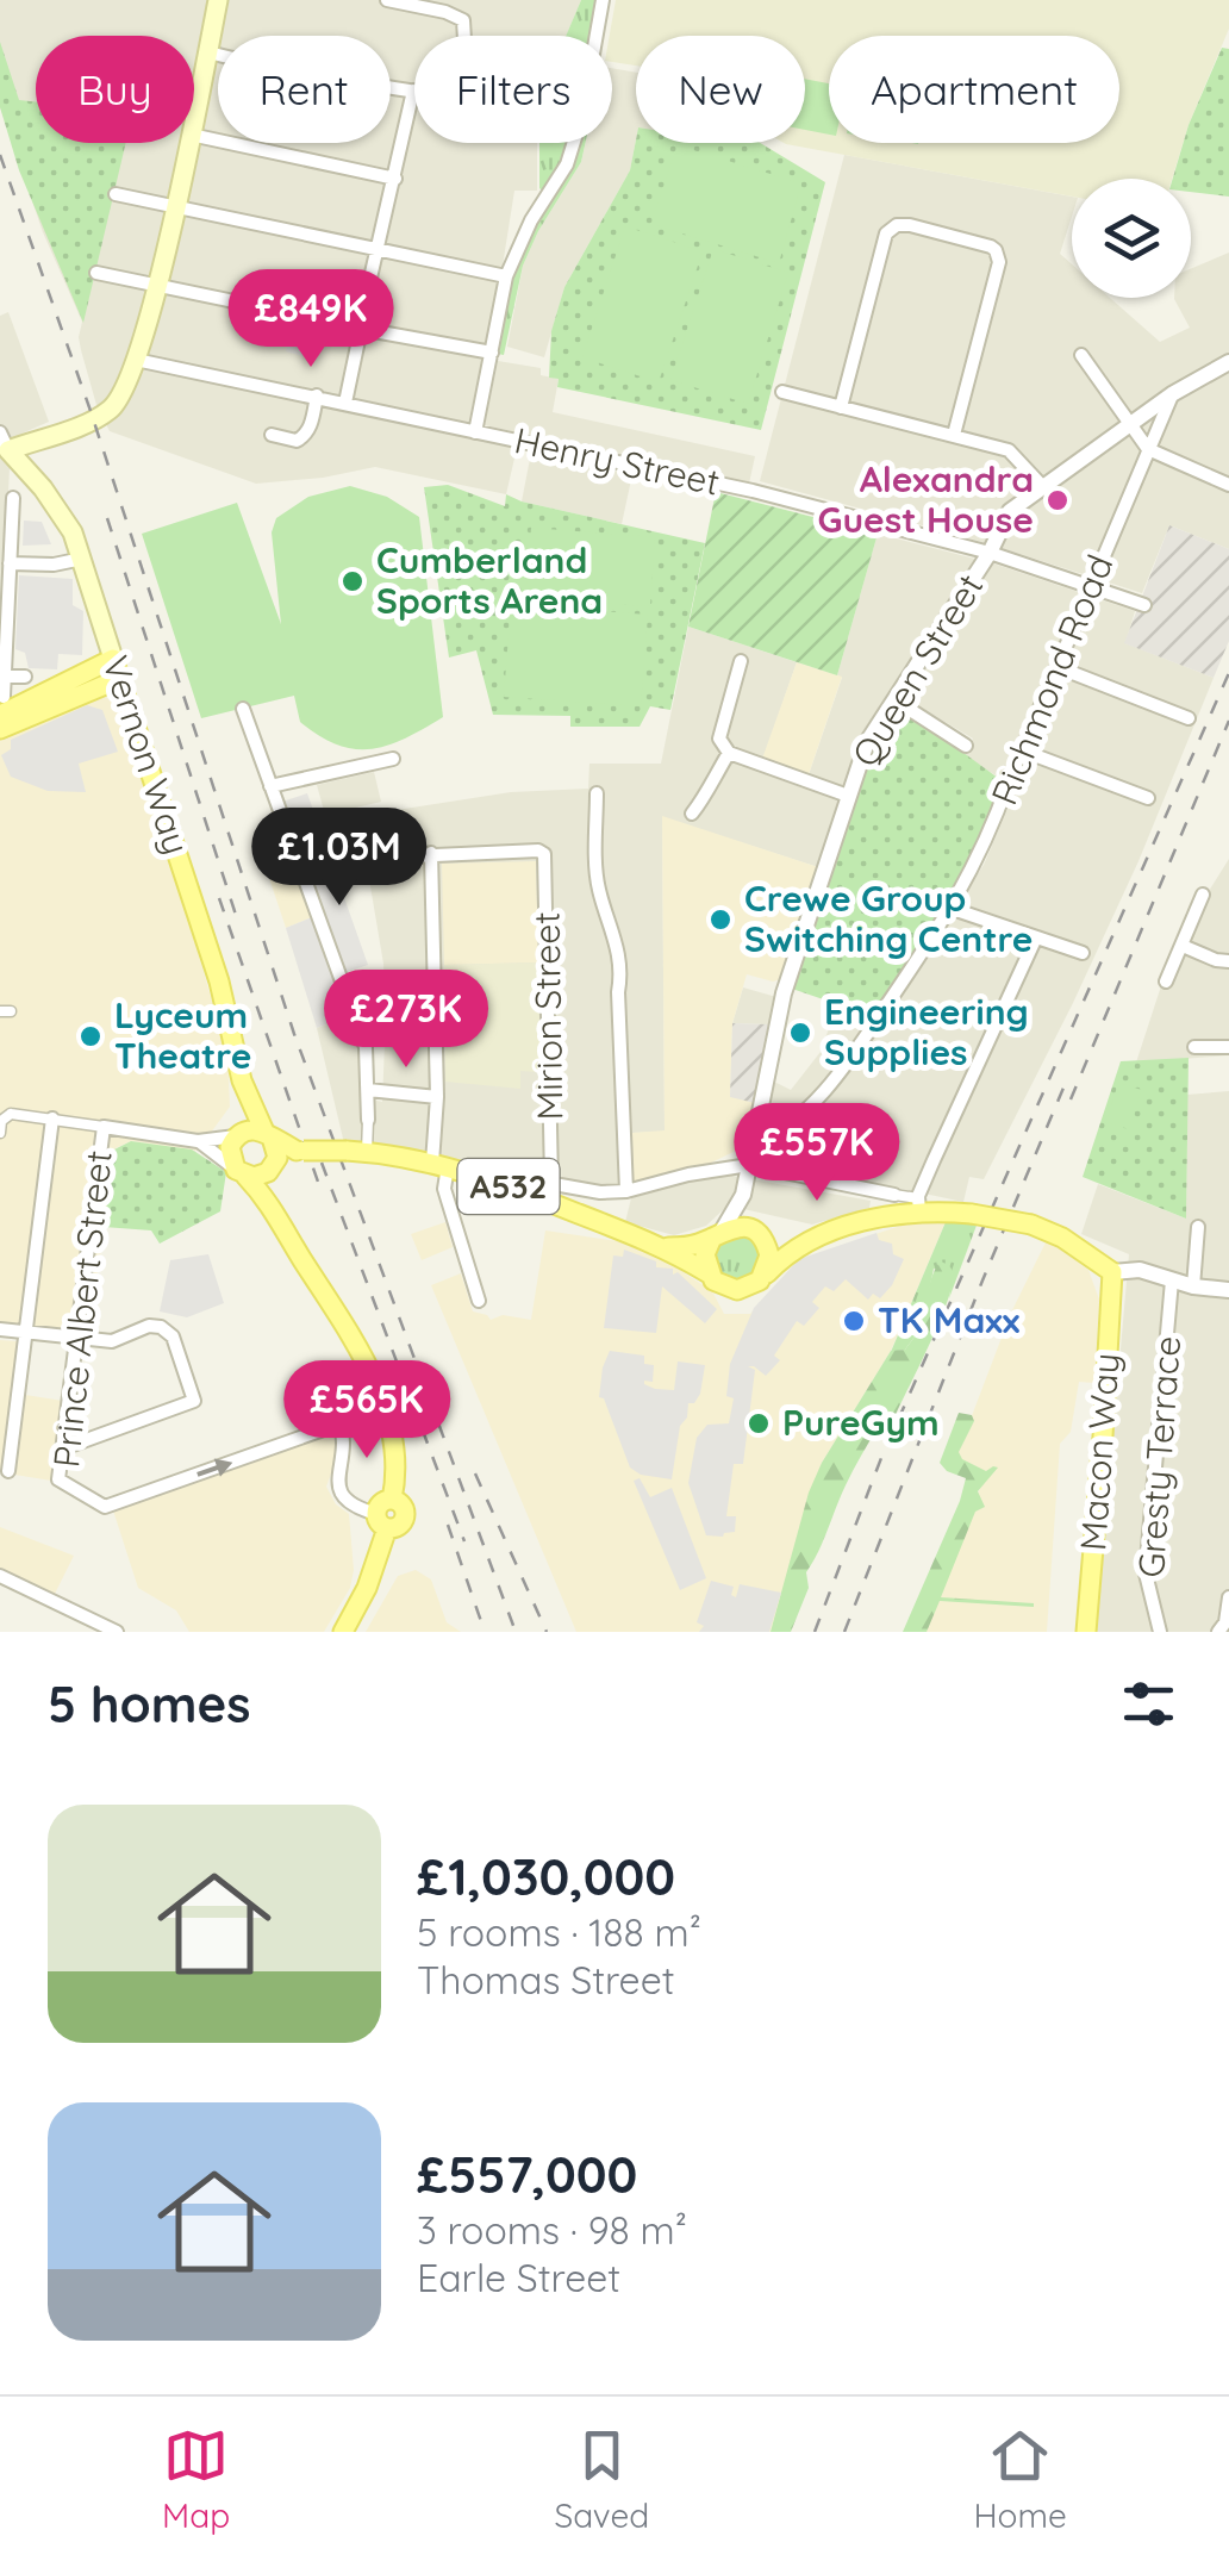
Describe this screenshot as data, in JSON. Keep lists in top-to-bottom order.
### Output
{
  "streets": {
    "main road": ["Vernon Way", "A532", "Macon Way"],
    "street": [
      "Henry Street",
      "Queen Street",
      "Richmond Road",
      "Mirion Street",
      "Prince Albert Street",
      "Gresty Terrace"
    ]
  },
  "crossings": [
    ["Henry Street", "Queen Street"],
    ["Henry Street", "Richmond Road"],
    ["Queen Street", "Richmond Road"],
    ["Vernon Way", "A532"]
  ],
  "places": [
    "Alexandra Guest House",
    "Cumberland Sports Arena",
    "Crewe Group Switching Centre",
    "Engineering Supplies",
    "Lyceum Theatre",
    "TK Maxx",
    "PureGym"
  ],
  "page": {
    "chip": [
      "Buy",
      "Rent",
      "Filters",
      "New",
      "Apartment"
    ],
    "price": [
      "£849K",
      "£1.03M",
      "£273K",
      "£557K",
      "£565K"
    ],
    "heading": "5 homes",
    "list": [
      {
        "name": "£1,030,000",
        "note": "5 rooms · 188 m² · Thomas Street"
      },
      {
        "name": "£557,000",
        "note": "3 rooms · 98 m² · Earle Street"
      }
    ],
    "tabs": ["Map", "Saved", "Home"]
  }
}
